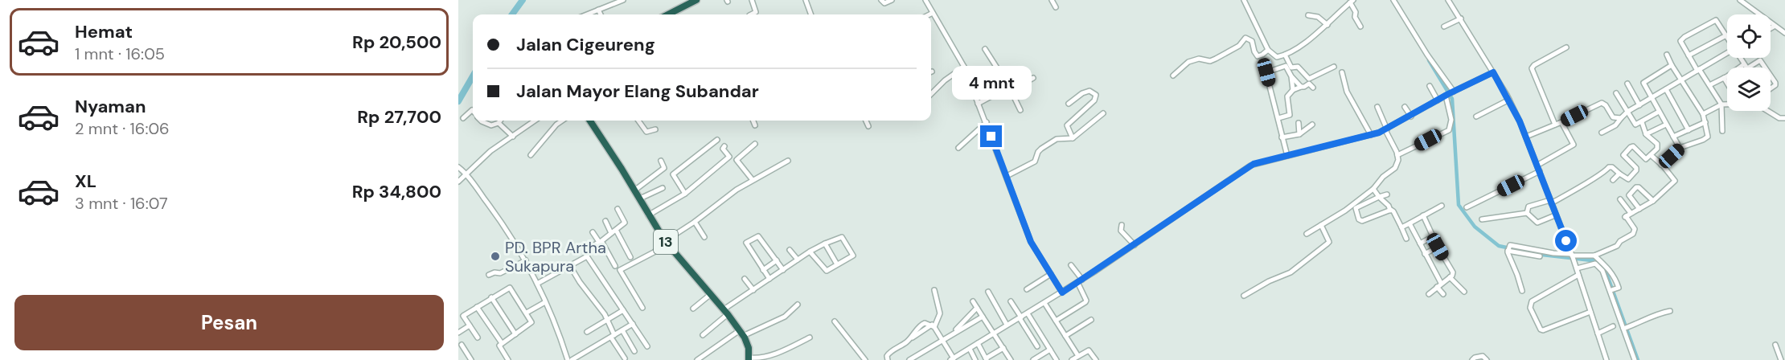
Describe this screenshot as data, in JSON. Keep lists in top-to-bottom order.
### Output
{
  "streets": {
    "highway": ["13"]
  },
  "places": ["PD. BPR Artha Sukapura"],
  "page": {
    "list": [
      {
        "name": "Hemat",
        "note": "1 mnt · 16:05",
        "value": "Rp 20,500"
      },
      {
        "name": "Nyaman",
        "note": "2 mnt · 16:06",
        "value": "Rp 27,700"
      },
      {
        "name": "XL",
        "note": "3 mnt · 16:07",
        "value": "Rp 34,800"
      }
    ],
    "banner": ["Jalan Cigeureng", "Jalan Mayor Elang Subandar"],
    "bubble": "4 mnt",
    "buttons": "Pesan"
  }
}
